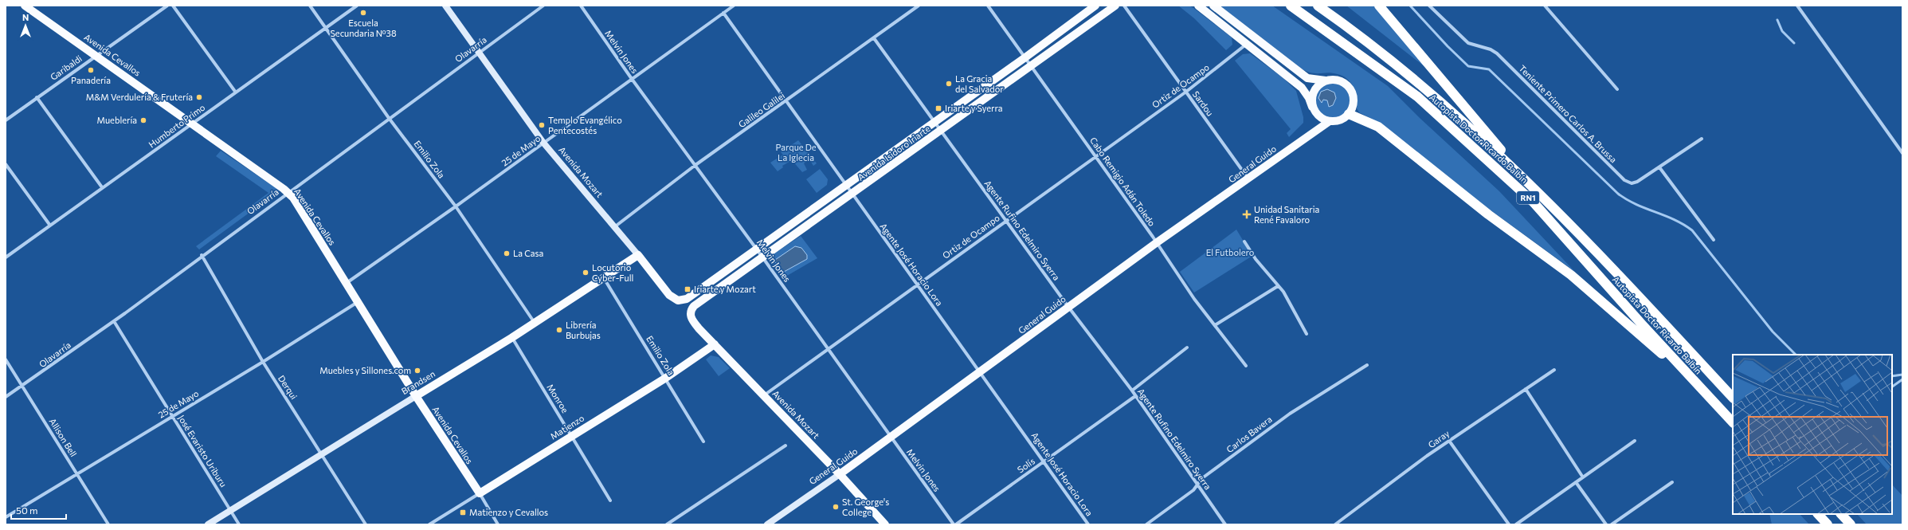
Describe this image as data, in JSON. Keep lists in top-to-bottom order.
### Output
{
  "streets": {
    "highway": ["Autopista Doctor Ricardo Balbín", "RN1"],
    "main road": [
      "Avenida Cevallos",
      "Avenida Isidoro Iriarte",
      "General Guido",
      "Avenida Mozart",
      "Brandsen",
      "Matienzo"
    ],
    "street": [
      "Olavarría",
      "Melvin Jones",
      "Garibaldi",
      "Ortiz de Ocampo",
      "Sardou",
      "Galileo Galilei",
      "Teniente Primero Carlos A. Brussa",
      "Humberto Primo",
      "25 de Mayo",
      "Emilio Zola",
      "Cabo Remigio Adán Toledo",
      "Agente Rufino Edelmiro Syerra",
      "Agente José Horacio Lora",
      "Derqui",
      "Monroe",
      "Carlos Bavera",
      "Allison Bell",
      "Garay",
      "José Evaristo Uriburu",
      "Solís"
    ]
  },
  "crossings": [
    ["Olavarría", "Avenida Cevallos"],
    ["Olavarría", "Emilio Zola"],
    ["Olavarría", "Avenida Mozart"],
    ["Olavarría", "Derqui"],
    ["Olavarría", "Allison Bell"],
    ["Olavarría", "José Evaristo Uriburu"],
    ["Melvin Jones", "Ortiz de Ocampo"],
    ["Melvin Jones", "Galileo Galilei"],
    ["Melvin Jones", "25 de Mayo"],
    ["Melvin Jones", "Avenida Isidoro Iriarte"],
    ["Melvin Jones", "General Guido"],
    ["Avenida Cevallos", "Garibaldi"],
    ["Avenida Cevallos", "Humberto Primo"],
    ["Avenida Cevallos", "25 de Mayo"],
    ["Avenida Cevallos", "Brandsen"],
    ["Avenida Cevallos", "Matienzo"],
    ["Ortiz de Ocampo", "Sardou"],
    ["Ortiz de Ocampo", "Avenida Mozart"],
    ["Ortiz de Ocampo", "Cabo Remigio Adán Toledo"],
    ["Ortiz de Ocampo", "Agente Rufino Edelmiro Syerra"],
    ["Ortiz de Ocampo", "Agente José Horacio Lora"],
    ["Sardou", "General Guido"],
    ["Galileo Galilei", "Avenida Mozart"],
    ["Galileo Galilei", "Agente Rufino Edelmiro Syerra"],
    ["Galileo Galilei", "Agente José Horacio Lora"],
    ["Humberto Primo", "Emilio Zola"],
    ["25 de Mayo", "Emilio Zola"],
    ["25 de Mayo", "Avenida Mozart"],
    ["25 de Mayo", "Agente José Horacio Lora"],
    ["25 de Mayo", "Derqui"],
    ["25 de Mayo", "Allison Bell"],
    ["25 de Mayo", "José Evaristo Uriburu"],
    ["Avenida Isidoro Iriarte", "Avenida Mozart"],
    ["Avenida Isidoro Iriarte", "Cabo Remigio Adán Toledo"],
    ["Avenida Isidoro Iriarte", "Agente Rufino Edelmiro Syerra"],
    ["Avenida Isidoro Iriarte", "Agente José Horacio Lora"],
    ["Emilio Zola", "Brandsen"],
    ["Emilio Zola", "Matienzo"],
    ["General Guido", "Avenida Mozart"],
    ["General Guido", "Cabo Remigio Adán Toledo"],
    ["General Guido", "Agente Rufino Edelmiro Syerra"],
    ["General Guido", "Agente José Horacio Lora"],
    ["Avenida Mozart", "Brandsen"],
    ["Avenida Mozart", "Matienzo"],
    ["Agente Rufino Edelmiro Syerra", "Carlos Bavera"],
    ["Agente Rufino Edelmiro Syerra", "Solís"],
    ["Agente José Horacio Lora", "Solís"],
    ["Brandsen", "Derqui"],
    ["Brandsen", "Monroe"],
    ["Brandsen", "José Evaristo Uriburu"],
    ["Monroe", "Matienzo"]
  ],
  "parks": ["Parque De La Iglecia", "El Futbolero"],
  "places": {
    "other": [
      "Escuela Secundaria Nº38",
      "Panadería",
      "La Gracia del Salvador",
      "M&M Verdulería & Frutería",
      "Mueblería",
      "Templo Evangélico Pentecostés",
      "La Casa",
      "Locutorio Cyber-Full",
      "Librería Burbujas",
      "Muebles y Sillones.com",
      "St. George's College"
    ],
    "transit": ["Iriarte y Syerra", "Iriarte y Mozart", "Matienzo y Cevallos"],
    "health": ["Unidad Sanitaria René Favaloro"]
  },
  "scale_bar": "50 m",
  "north": "top"
}
